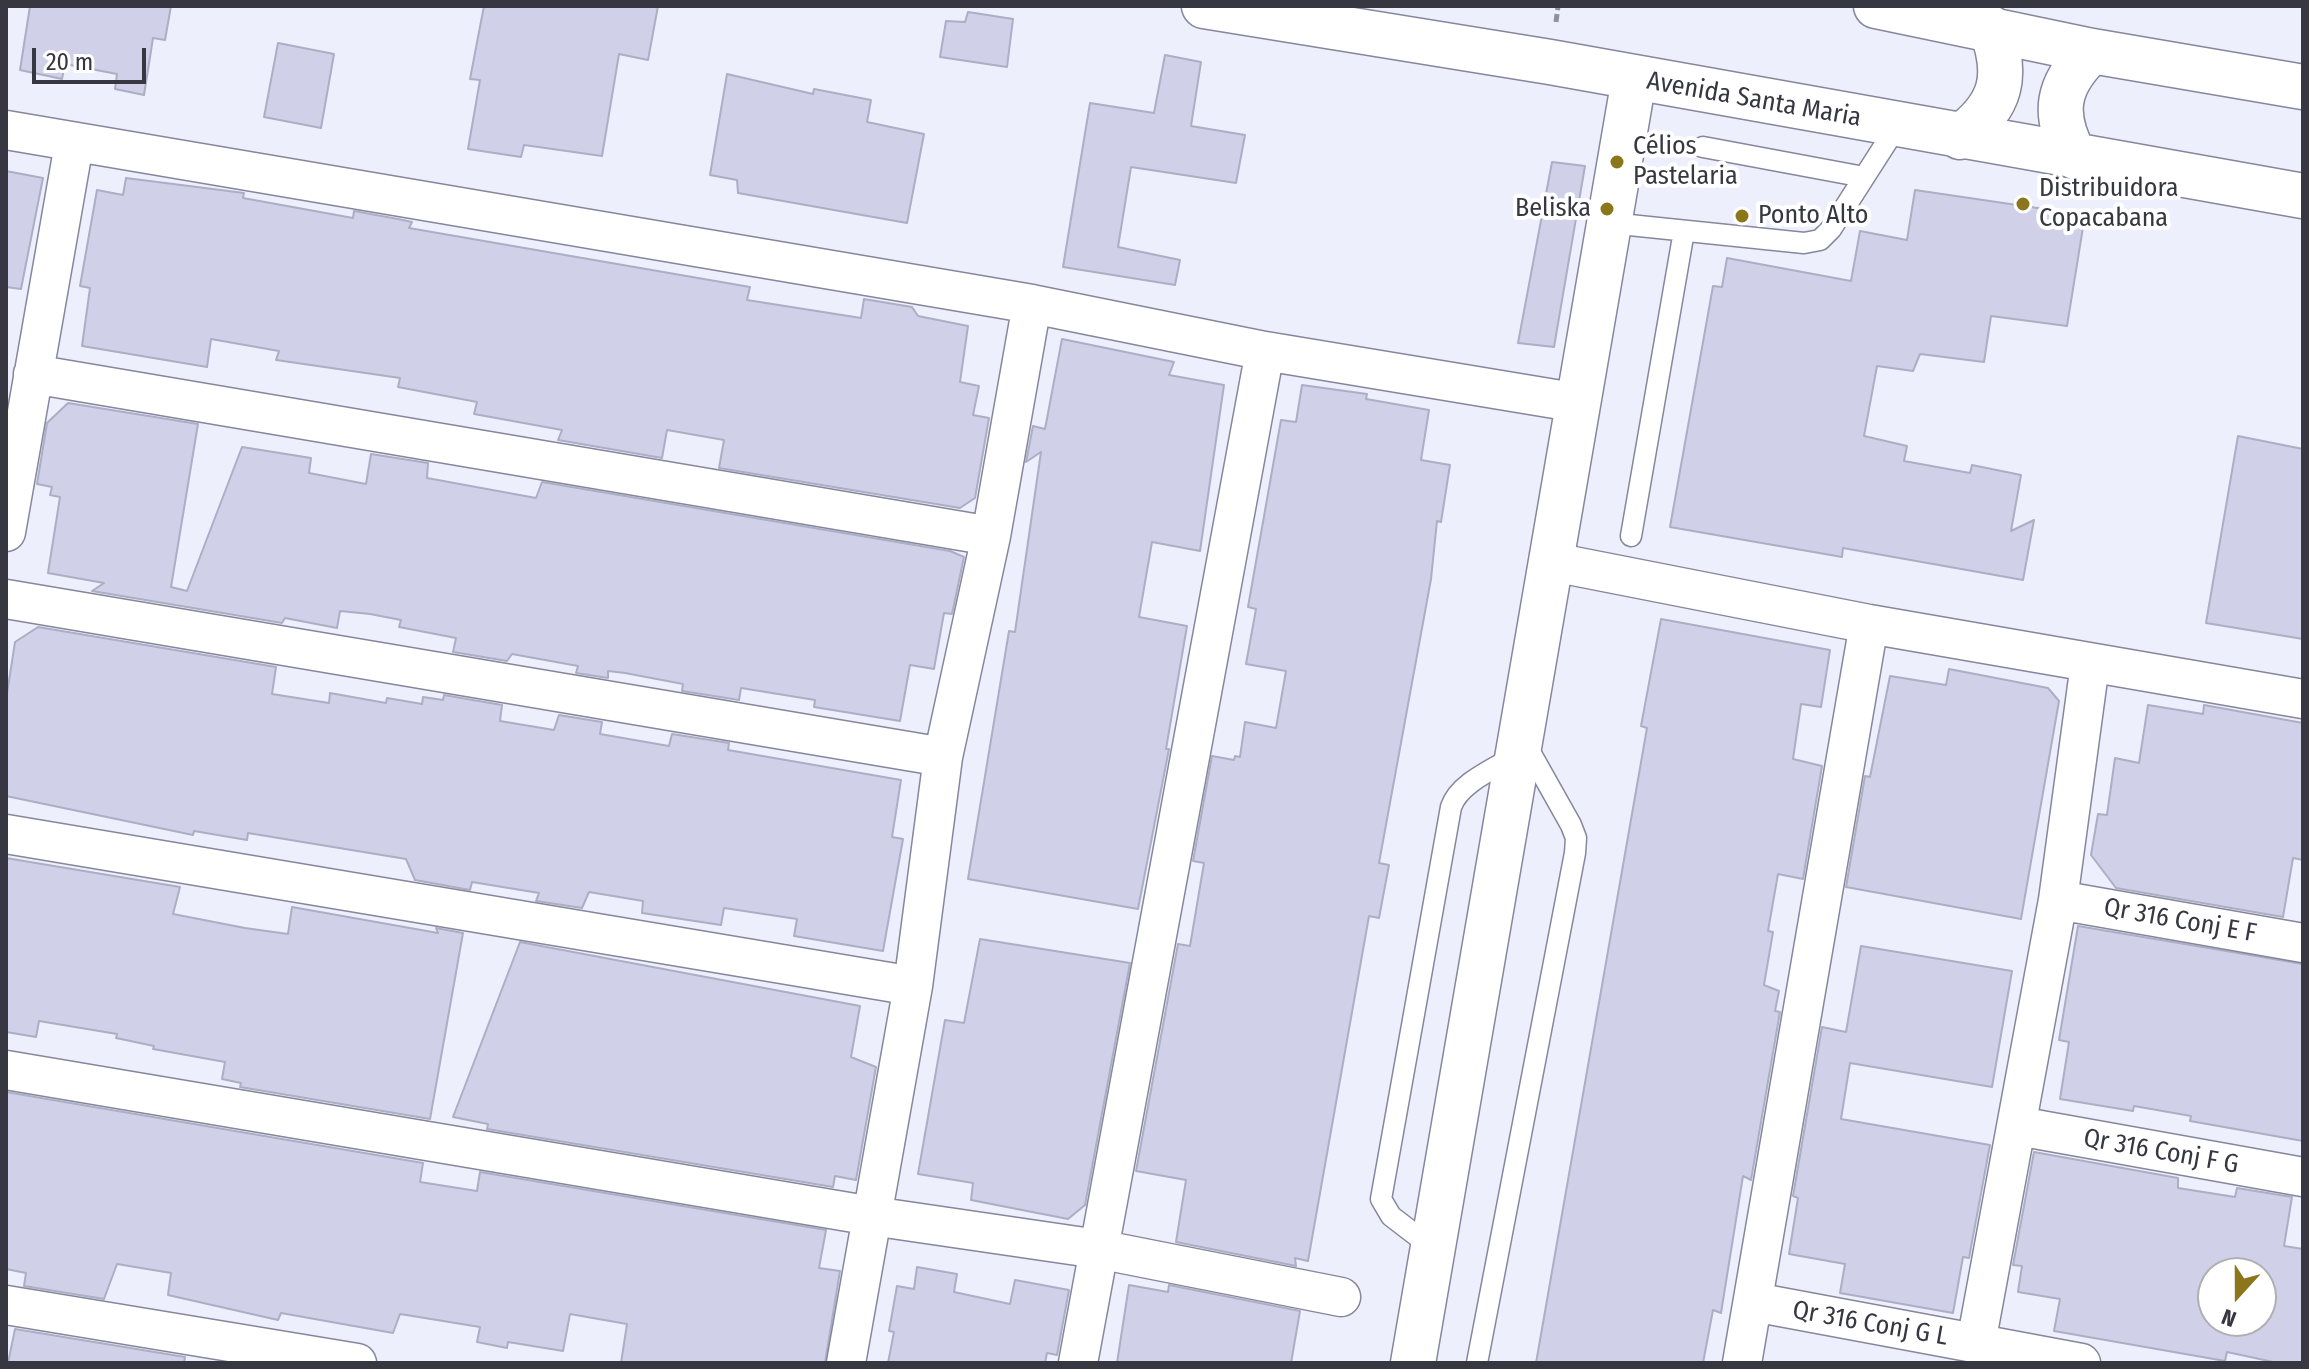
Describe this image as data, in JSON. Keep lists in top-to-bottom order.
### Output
{
  "streets": {
    "main road": ["Avenida Santa Maria"],
    "street": ["Qr 316 Conj E F", "Qr 316 Conj F G", "Qr 316 Conj G L"]
  },
  "places": [
    "Célios Pastelaria",
    "Distribuidora Copacabana",
    "Beliska",
    "Ponto Alto"
  ],
  "scale_bar": "20 m",
  "north": "bottom"
}
